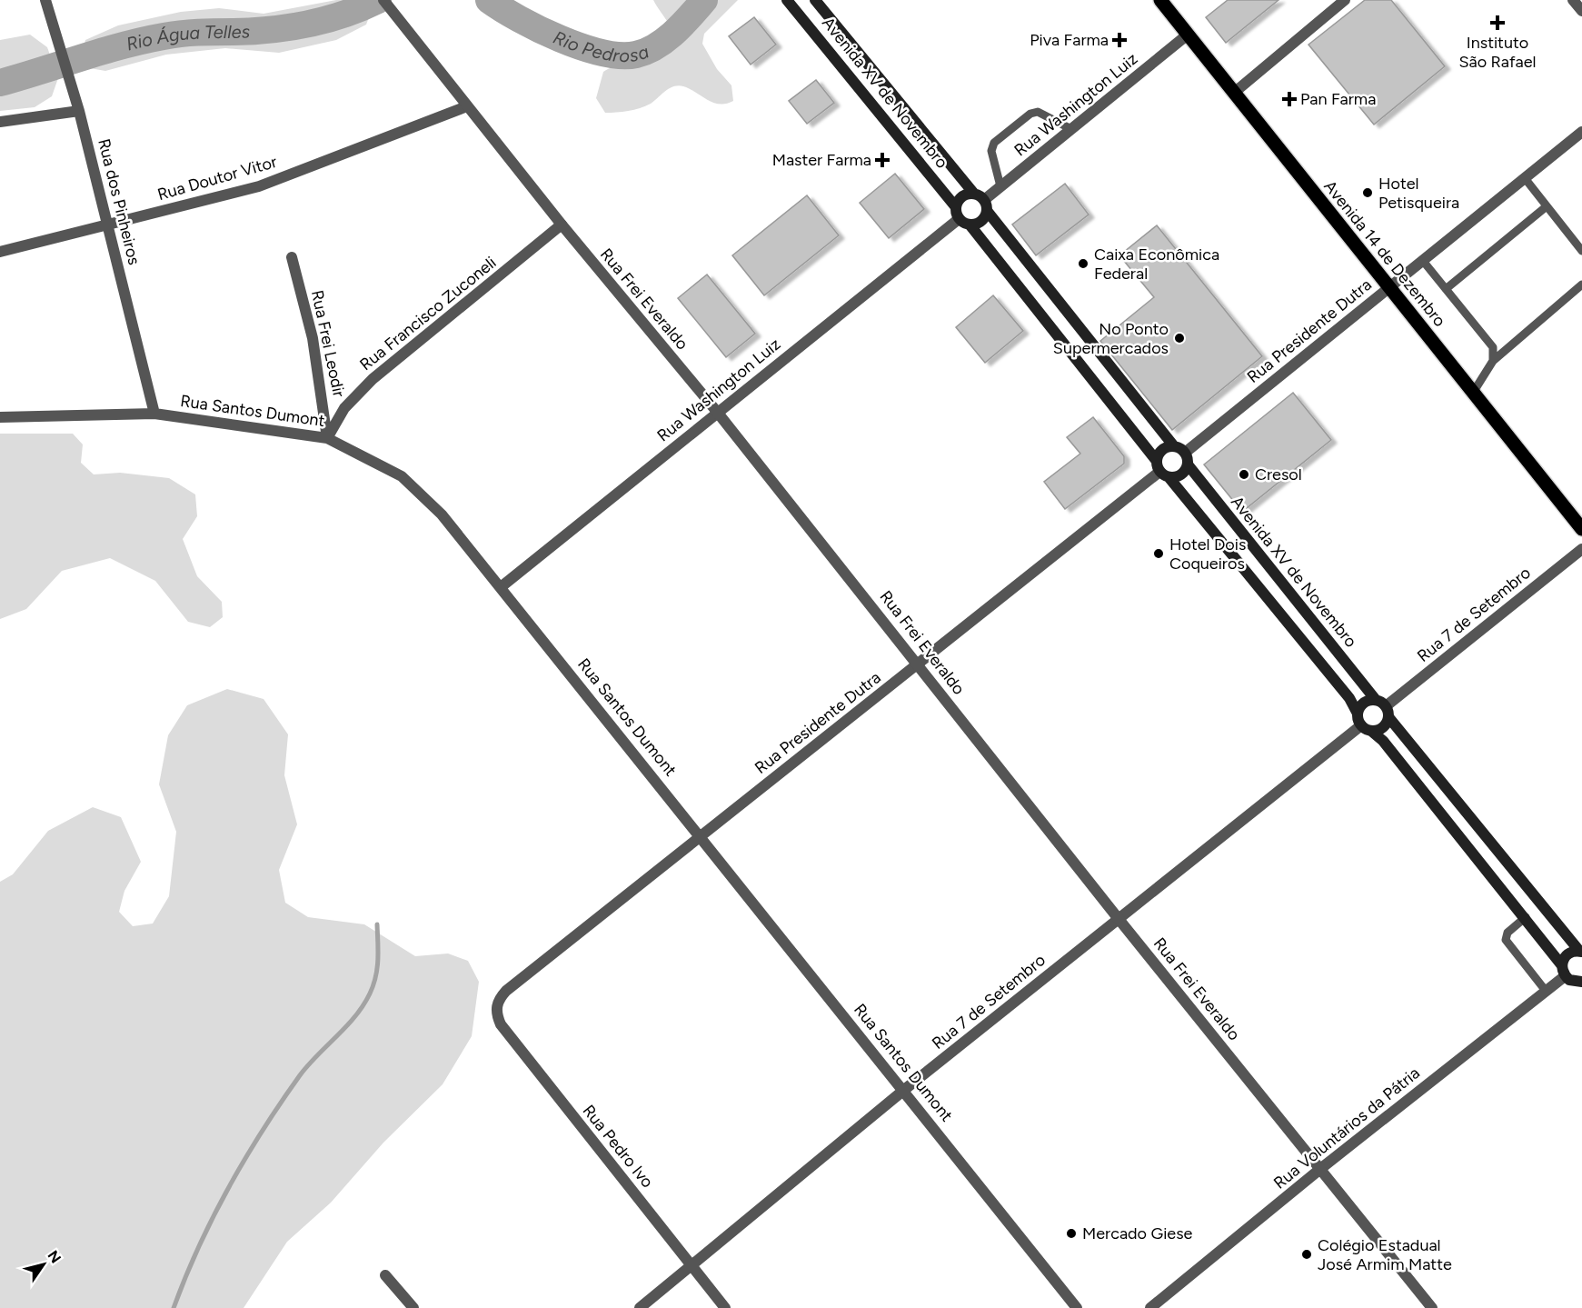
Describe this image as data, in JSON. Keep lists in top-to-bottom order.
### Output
{
  "streets": {
    "main road": ["Avenida XV de Novembro", "Avenida 14 de Dezembro"],
    "street": [
      "Rua Washington Luiz",
      "Rua Doutor Vitor",
      "Rua dos Pinheiros",
      "Rua Frei Everaldo",
      "Rua Francisco Zuconeli",
      "Rua Presidente Dutra",
      "Rua Frei Leodir",
      "Rua Santos Dumont",
      "Rua 7 de Setembro",
      "Rua Voluntários da Pátria",
      "Rua Pedro Ivo"
    ]
  },
  "crossings": [
    ["Avenida XV de Novembro", "Rua Washington Luiz"],
    ["Avenida XV de Novembro", "Rua Presidente Dutra"],
    ["Avenida XV de Novembro", "Rua 7 de Setembro"],
    ["Rua Washington Luiz", "Avenida 14 de Dezembro"],
    ["Rua Washington Luiz", "Rua Frei Everaldo"],
    ["Rua Washington Luiz", "Rua Santos Dumont"],
    ["Rua Doutor Vitor", "Rua dos Pinheiros"],
    ["Rua Doutor Vitor", "Rua Frei Everaldo"],
    ["Rua dos Pinheiros", "Rua Santos Dumont"],
    ["Avenida 14 de Dezembro", "Rua Presidente Dutra"],
    ["Rua Frei Everaldo", "Rua Francisco Zuconeli"],
    ["Rua Frei Everaldo", "Rua Presidente Dutra"],
    ["Rua Frei Everaldo", "Rua 7 de Setembro"],
    ["Rua Frei Everaldo", "Rua Voluntários da Pátria"],
    ["Rua Francisco Zuconeli", "Rua Frei Leodir"],
    ["Rua Francisco Zuconeli", "Rua Santos Dumont"],
    ["Rua Presidente Dutra", "Rua Santos Dumont"],
    ["Rua Presidente Dutra", "Rua Pedro Ivo"],
    ["Rua Frei Leodir", "Rua Santos Dumont"],
    ["Rua Santos Dumont", "Rua 7 de Setembro"],
    ["Rua 7 de Setembro", "Rua Pedro Ivo"]
  ],
  "water": ["Rio Água Telles", "Rio Pedrosa"],
  "places": {
    "health": [
      "Instituto São Rafael",
      "Piva Farma",
      "Pan Farma",
      "Master Farma"
    ],
    "other": [
      "Hotel Petisqueira",
      "Caixa Econômica Federal",
      "No Ponto Supermercados",
      "Cresol",
      "Hotel Dois Coqueiros",
      "Mercado Giese",
      "Colégio Estadual José Armim Matte"
    ]
  },
  "north": "top right"
}
